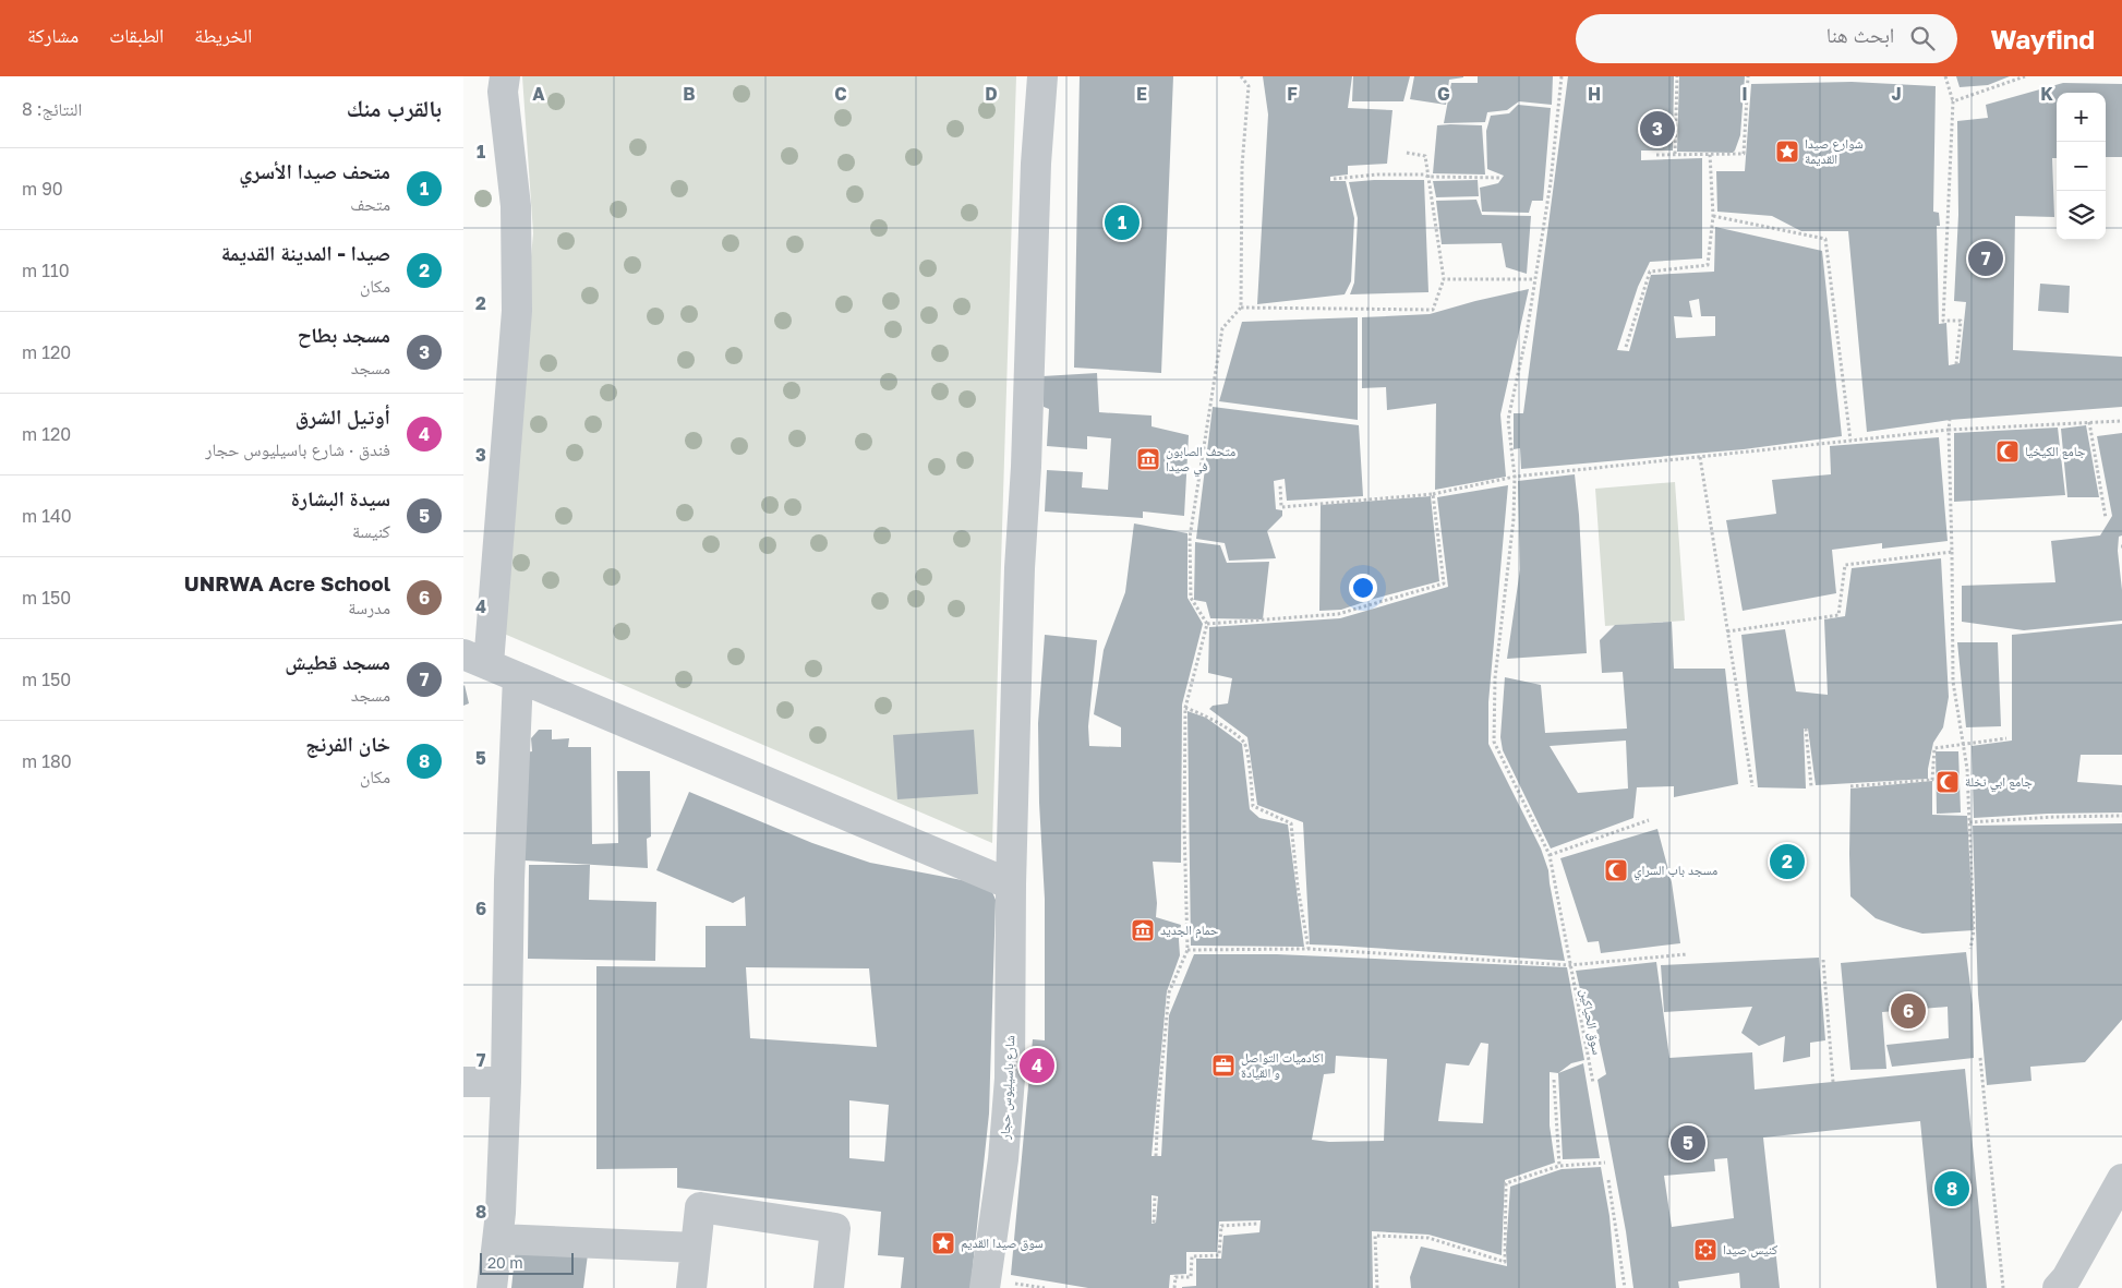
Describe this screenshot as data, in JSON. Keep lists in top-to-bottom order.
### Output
{
  "streets": {
    "street": ["شارع باسيليوس حجار"],
    "path": ["سوق الحياكين"]
  },
  "places": {
    "place": ["شوارع صيدا القديمة", "سوق صيدا القديم"],
    "mosque": ["جامع الكيخيا", "جامع ابي نخلة", "مسجد باب السراي"],
    "museum": ["متحف الصابون في صيدا", "حمام الجديد"],
    "office": ["اكادميات التواصل و القيادة"],
    "synagogue": ["كنيس صيدا"]
  },
  "scale_bar": "20 m",
  "page": {
    "header": "Wayfind",
    "search": "ابحث هنا",
    "nav": ["الخريطة", "الطبقات", "مشاركة"],
    "heading": ["بالقرب منك", "النتائج: 8"],
    "map_buttons": ["+", "−"],
    "pins": [
      "3",
      "1",
      "7",
      "2",
      "6",
      "4",
      "5",
      "8"
    ],
    "list": [
      {
        "mark": "1",
        "name": "متحف صيدا الأسري",
        "note": "متحف",
        "value": "90 m"
      },
      {
        "mark": "2",
        "name": "صيدا - المدينة القديمة",
        "note": "مكان",
        "value": "110 m"
      },
      {
        "mark": "3",
        "name": "مسجد بطاح",
        "note": "مسجد",
        "value": "120 m"
      },
      {
        "mark": "4",
        "name": "أوتيل الشرق",
        "note": "فندق · شارع باسيليوس حجار",
        "value": "120 m"
      },
      {
        "mark": "5",
        "name": "سيدة البشارة",
        "note": "كنيسة",
        "value": "140 m"
      },
      {
        "mark": "6",
        "name": "UNRWA Acre School",
        "note": "مدرسة",
        "value": "150 m"
      },
      {
        "mark": "7",
        "name": "مسجد قطيش",
        "note": "مسجد",
        "value": "150 m"
      },
      {
        "mark": "8",
        "name": "خان الفرنج",
        "note": "مكان",
        "value": "180 m"
      }
    ],
    "scale": "20 m"
  },
  "grid": {
    "columns": [
      "A",
      "B",
      "C",
      "D",
      "E",
      "F",
      "G",
      "H",
      "I",
      "J",
      "K"
    ],
    "rows": [
      "1",
      "2",
      "3",
      "4",
      "5",
      "6",
      "7",
      "8"
    ]
  }
}
